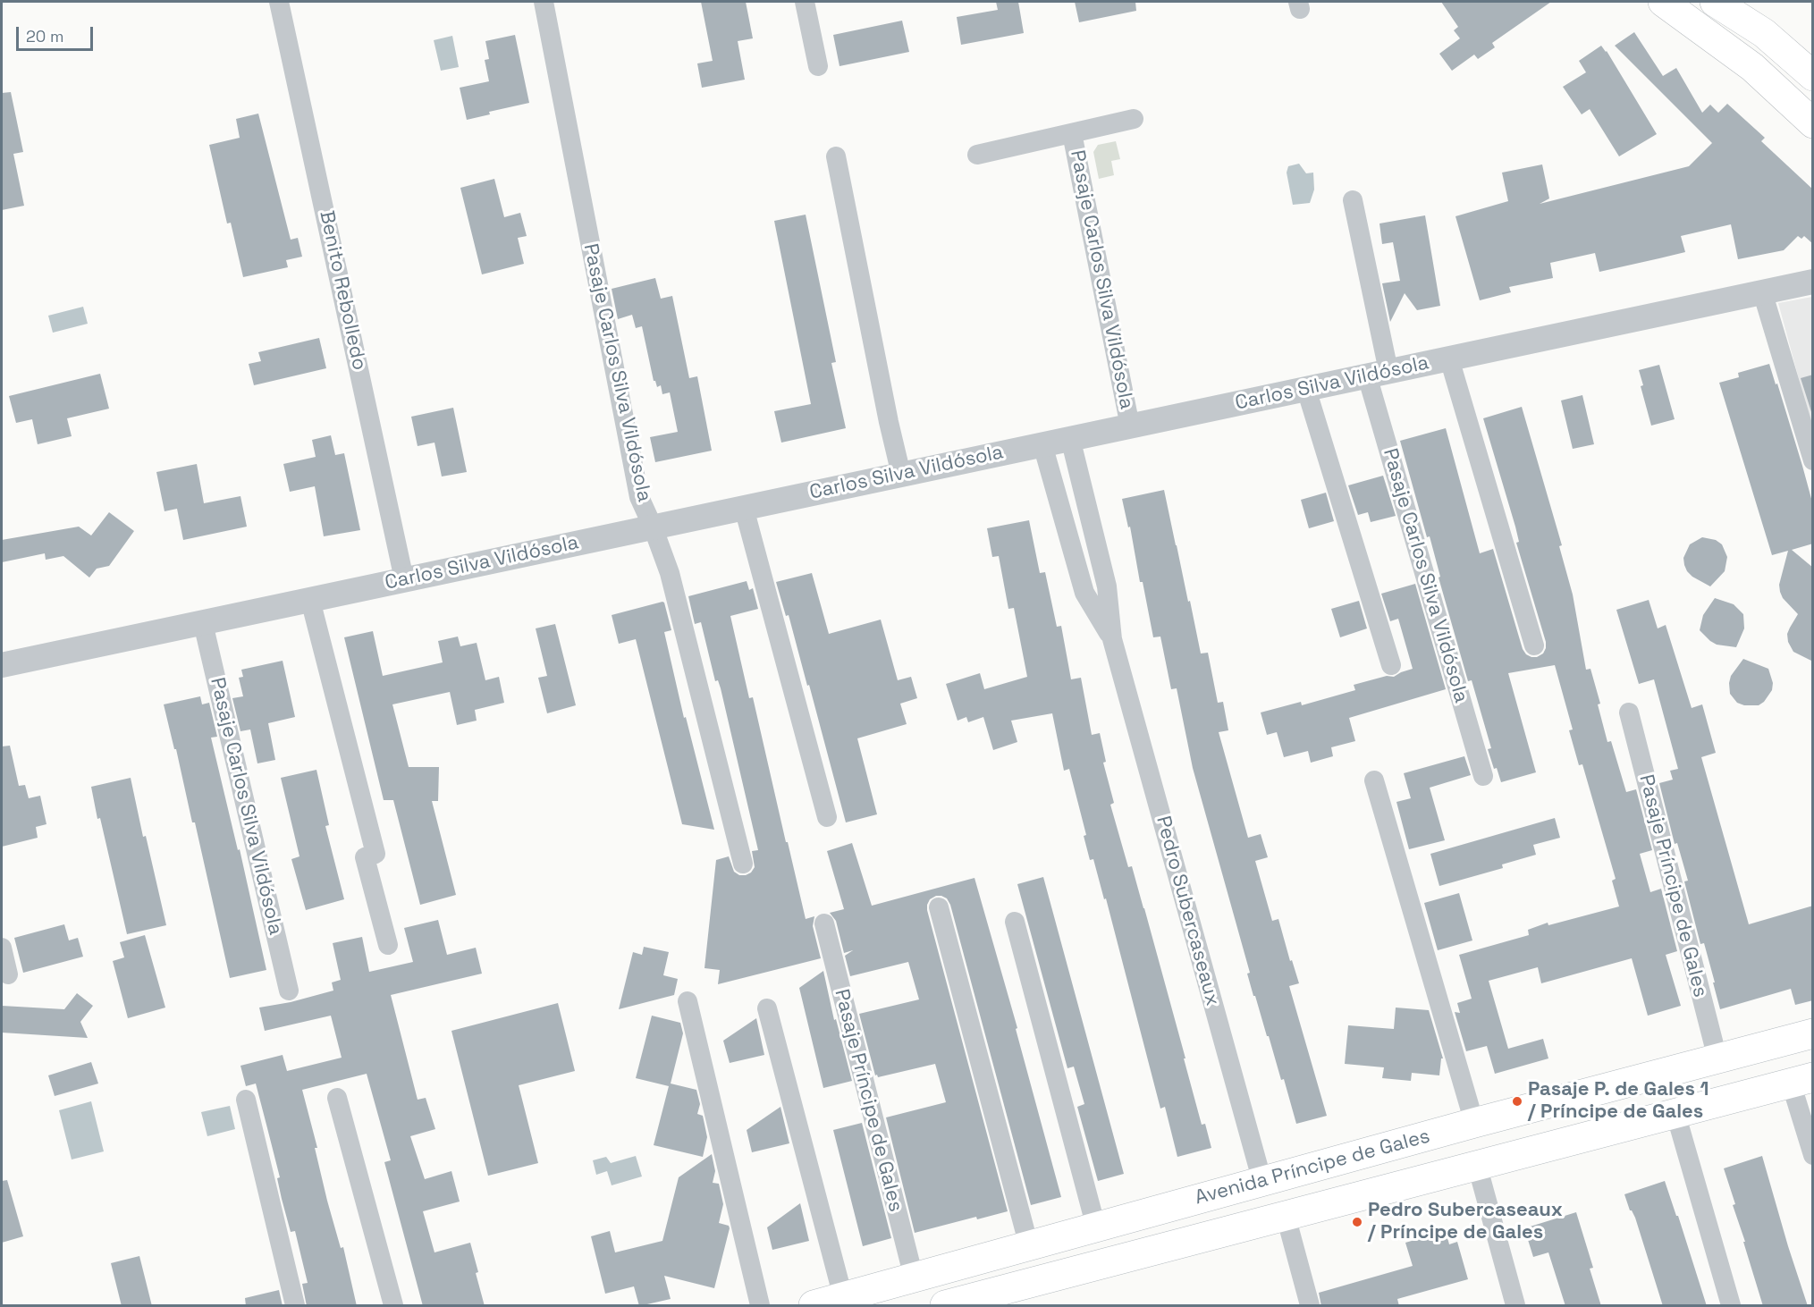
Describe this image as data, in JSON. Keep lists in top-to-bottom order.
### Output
{
  "streets": {
    "main road": ["Avenida Príncipe de Gales"],
    "street": [
      "Pasaje Carlos Silva Vildósola",
      "Benito Rebolledo",
      "Carlos Silva Vildósola",
      "Pasaje Príncipe de Gales",
      "Pedro Subercaseaux"
    ]
  },
  "crossings": [
    ["Pasaje Carlos Silva Vildósola", "Carlos Silva Vildósola"],
    ["Benito Rebolledo", "Carlos Silva Vildósola"],
    ["Carlos Silva Vildósola", "Pedro Subercaseaux"],
    ["Pasaje Príncipe de Gales", "Avenida Príncipe de Gales"],
    ["Pedro Subercaseaux", "Avenida Príncipe de Gales"]
  ],
  "places": ["Pasaje P. de Gales 1 / Príncipe de Gales", "Pedro Subercaseaux / Príncipe de Gales"],
  "scale_bar": "20 m"
}
